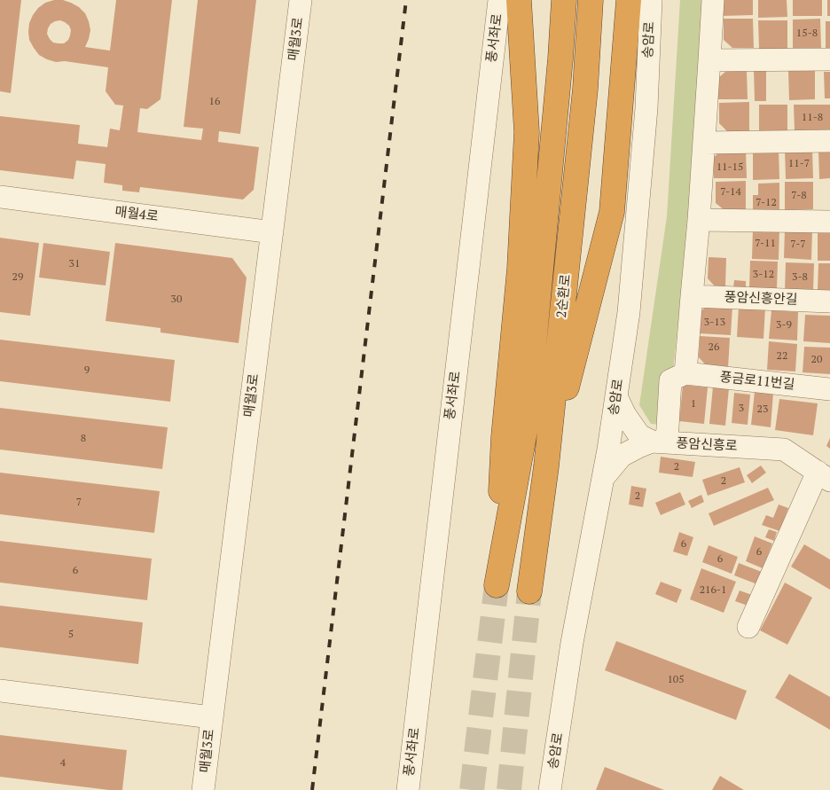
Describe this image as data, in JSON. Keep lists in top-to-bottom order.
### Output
{
  "streets": {
    "highway": ["2순환로"],
    "street": [
      "풍서좌로",
      "매월3로",
      "송암로",
      "매월4로",
      "풍암신흥안길",
      "풍금로11번길",
      "풍암신흥로"
    ]
  },
  "crossings": [
    ["매월3로", "매월4로"],
    ["송암로", "풍암신흥로"]
  ],
  "house_numbers": [
    "15-8",
    "16",
    "11-8",
    "11-7",
    "11-15",
    "7-14",
    "7-8",
    "7-12",
    "7-11",
    "7-7",
    "31",
    "3-12",
    "29",
    "3-8",
    "30",
    "3-13",
    "3-9",
    "26",
    "22",
    "20",
    "9",
    "1",
    "3",
    "23",
    "8",
    "2",
    "2",
    "2",
    "7",
    "6",
    "6",
    "6",
    "6",
    "216-1",
    "5",
    "105",
    "4"
  ]
}
